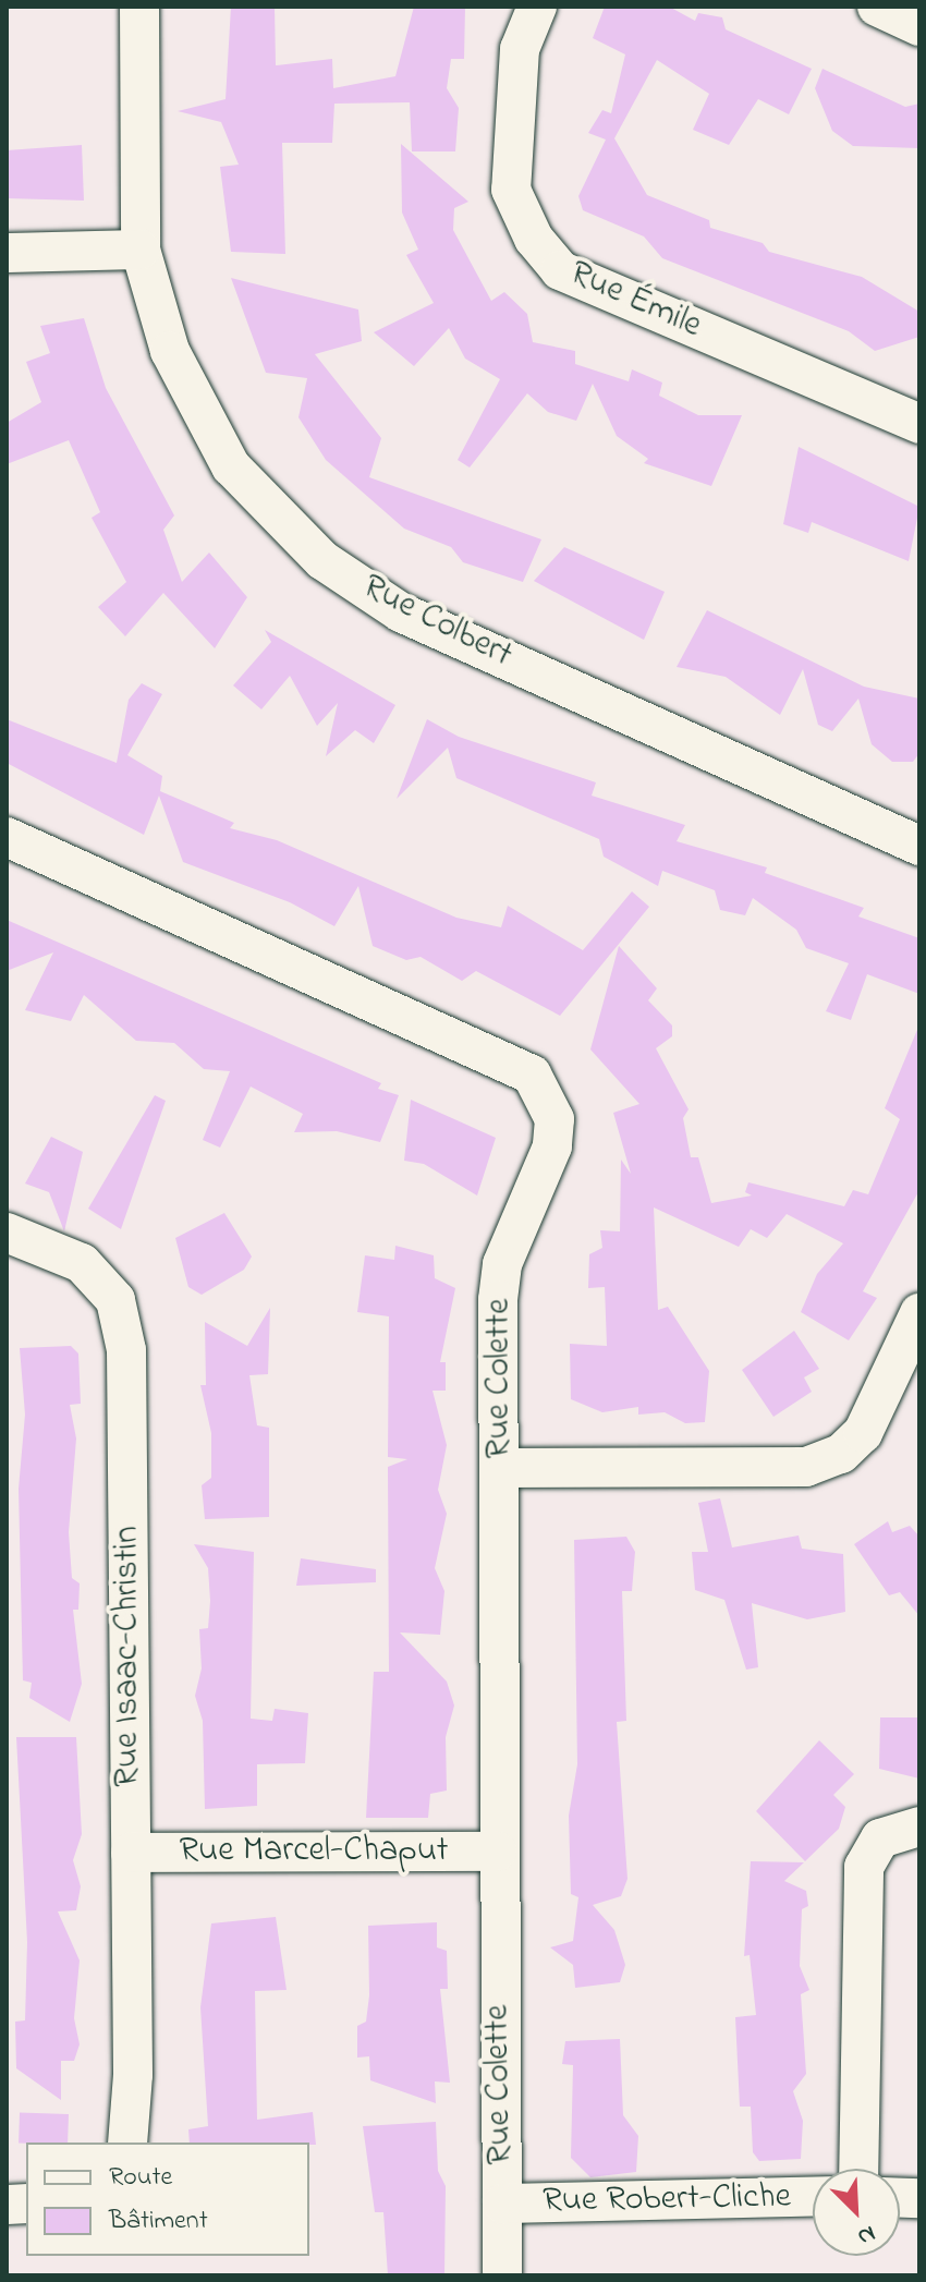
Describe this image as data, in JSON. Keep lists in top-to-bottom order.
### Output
{
  "streets": {
    "street": [
      "Rue Émile",
      "Rue Colbert",
      "Rue Colette",
      "Rue Isaac-Christin",
      "Rue Marcel-Chaput",
      "Rue Robert-Cliche"
    ]
  },
  "crossings": [
    ["Rue Colette", "Rue Marcel-Chaput"],
    ["Rue Colette", "Rue Robert-Cliche"],
    ["Rue Isaac-Christin", "Rue Marcel-Chaput"]
  ],
  "legend": ["Route", "Bâtiment"],
  "north": "bottom right"
}
